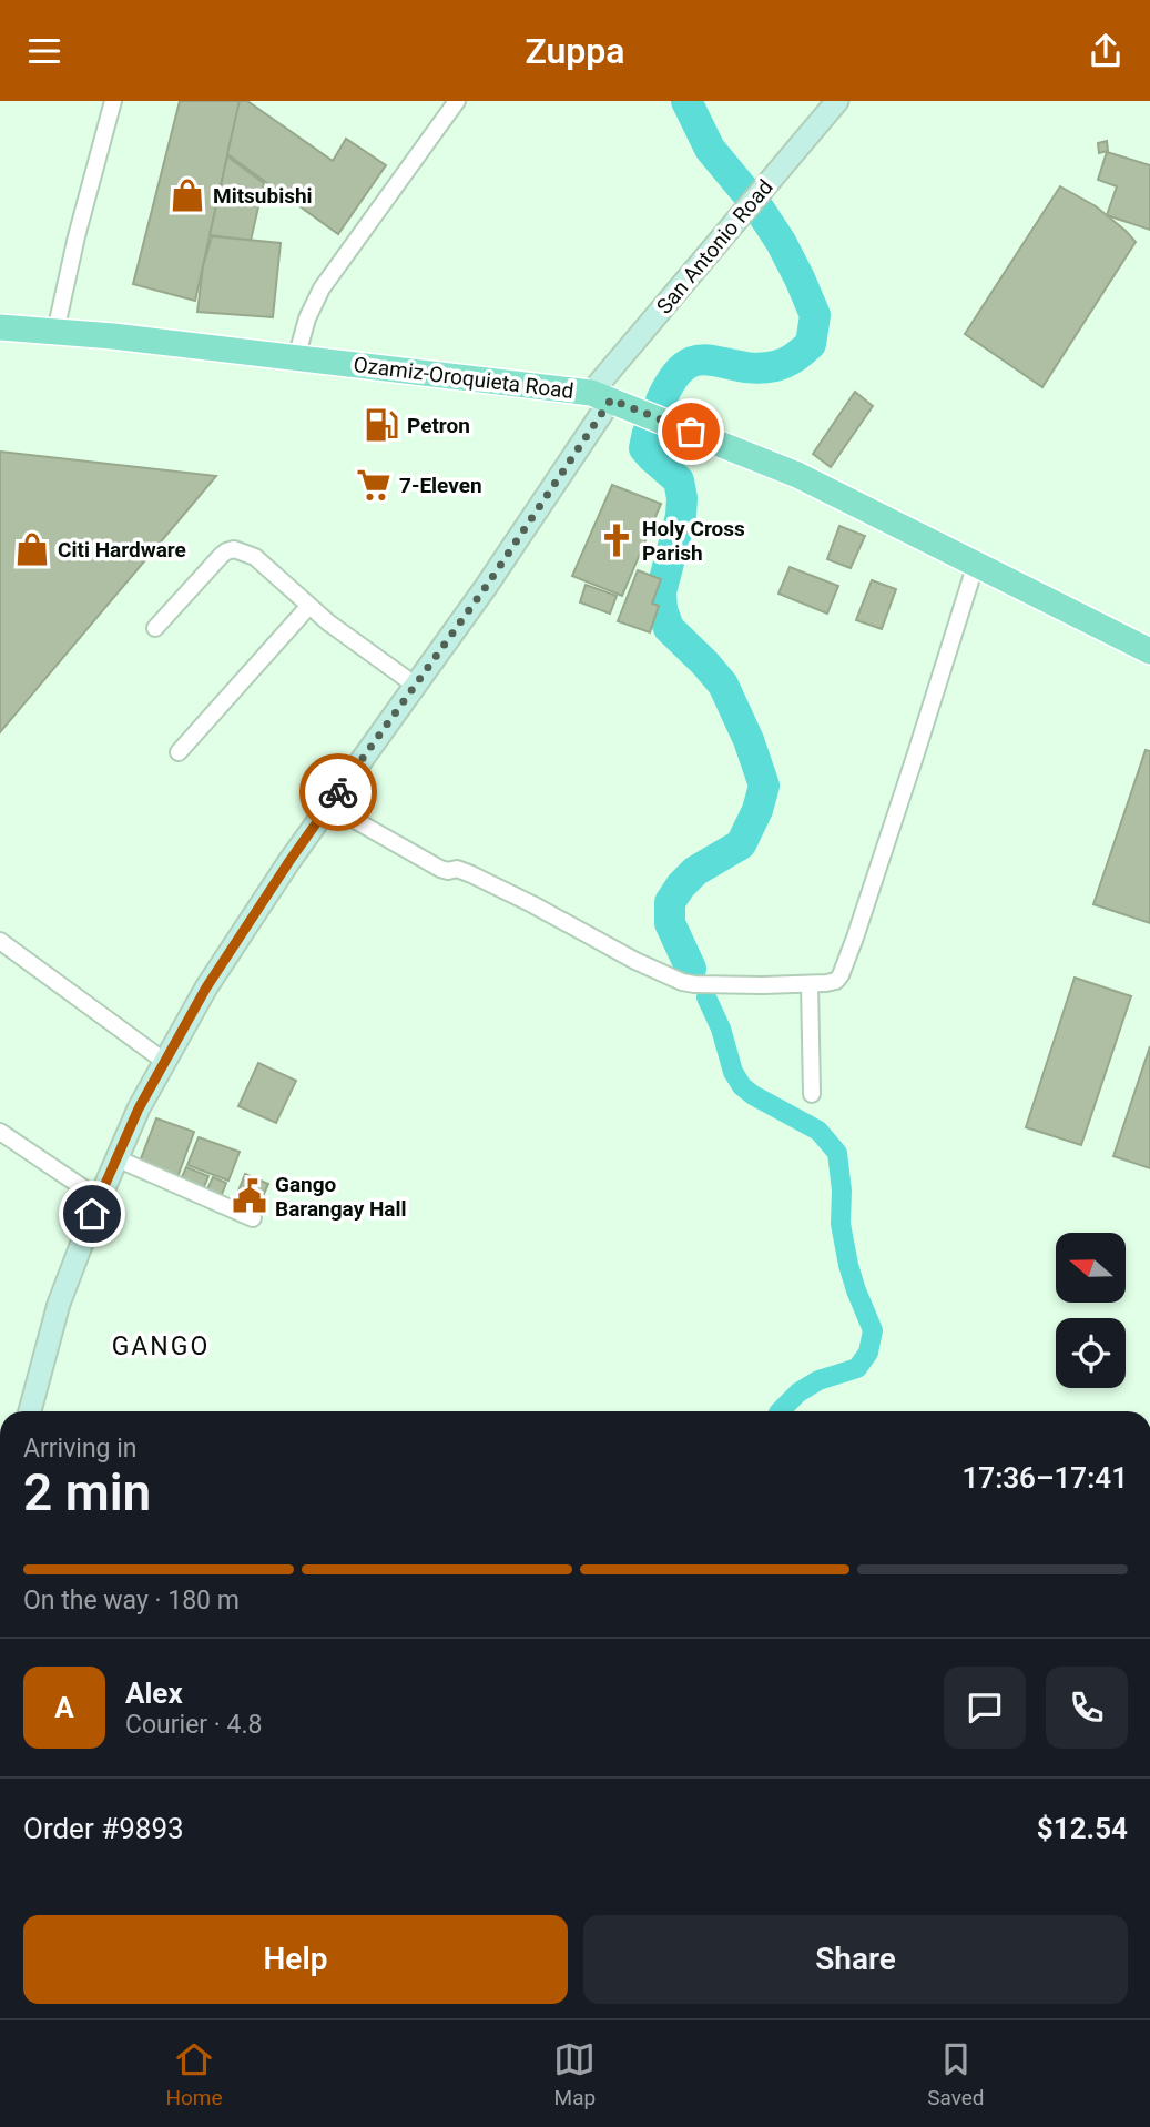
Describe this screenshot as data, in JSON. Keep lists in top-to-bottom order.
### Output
{
  "streets": {
    "main road": ["San Antonio Road", "Ozamiz-Oroquieta Road"]
  },
  "crossings": [
    ["San Antonio Road", "Ozamiz-Oroquieta Road"]
  ],
  "districts": ["GANGO"],
  "places": {
    "shop": ["Mitsubishi", "Citi Hardware"],
    "fuel station": ["Petron"],
    "supermarket": ["7-Eleven"],
    "church": ["Holy Cross Parish"],
    "public building": ["Gango Barangay Hall"]
  },
  "north": "left",
  "page": {
    "header": "Zuppa",
    "heading": ["2 min", "Arriving in", "17:36–17:41"],
    "panel": [
      "Alex",
      "Courier · 4.8",
      "Order #9893",
      "$12.54"
    ],
    "bar": "On the way · 180 m",
    "round": "A",
    "buttons": ["Help", "Share"],
    "tabs": ["Home", "Map", "Saved"]
  }
}
